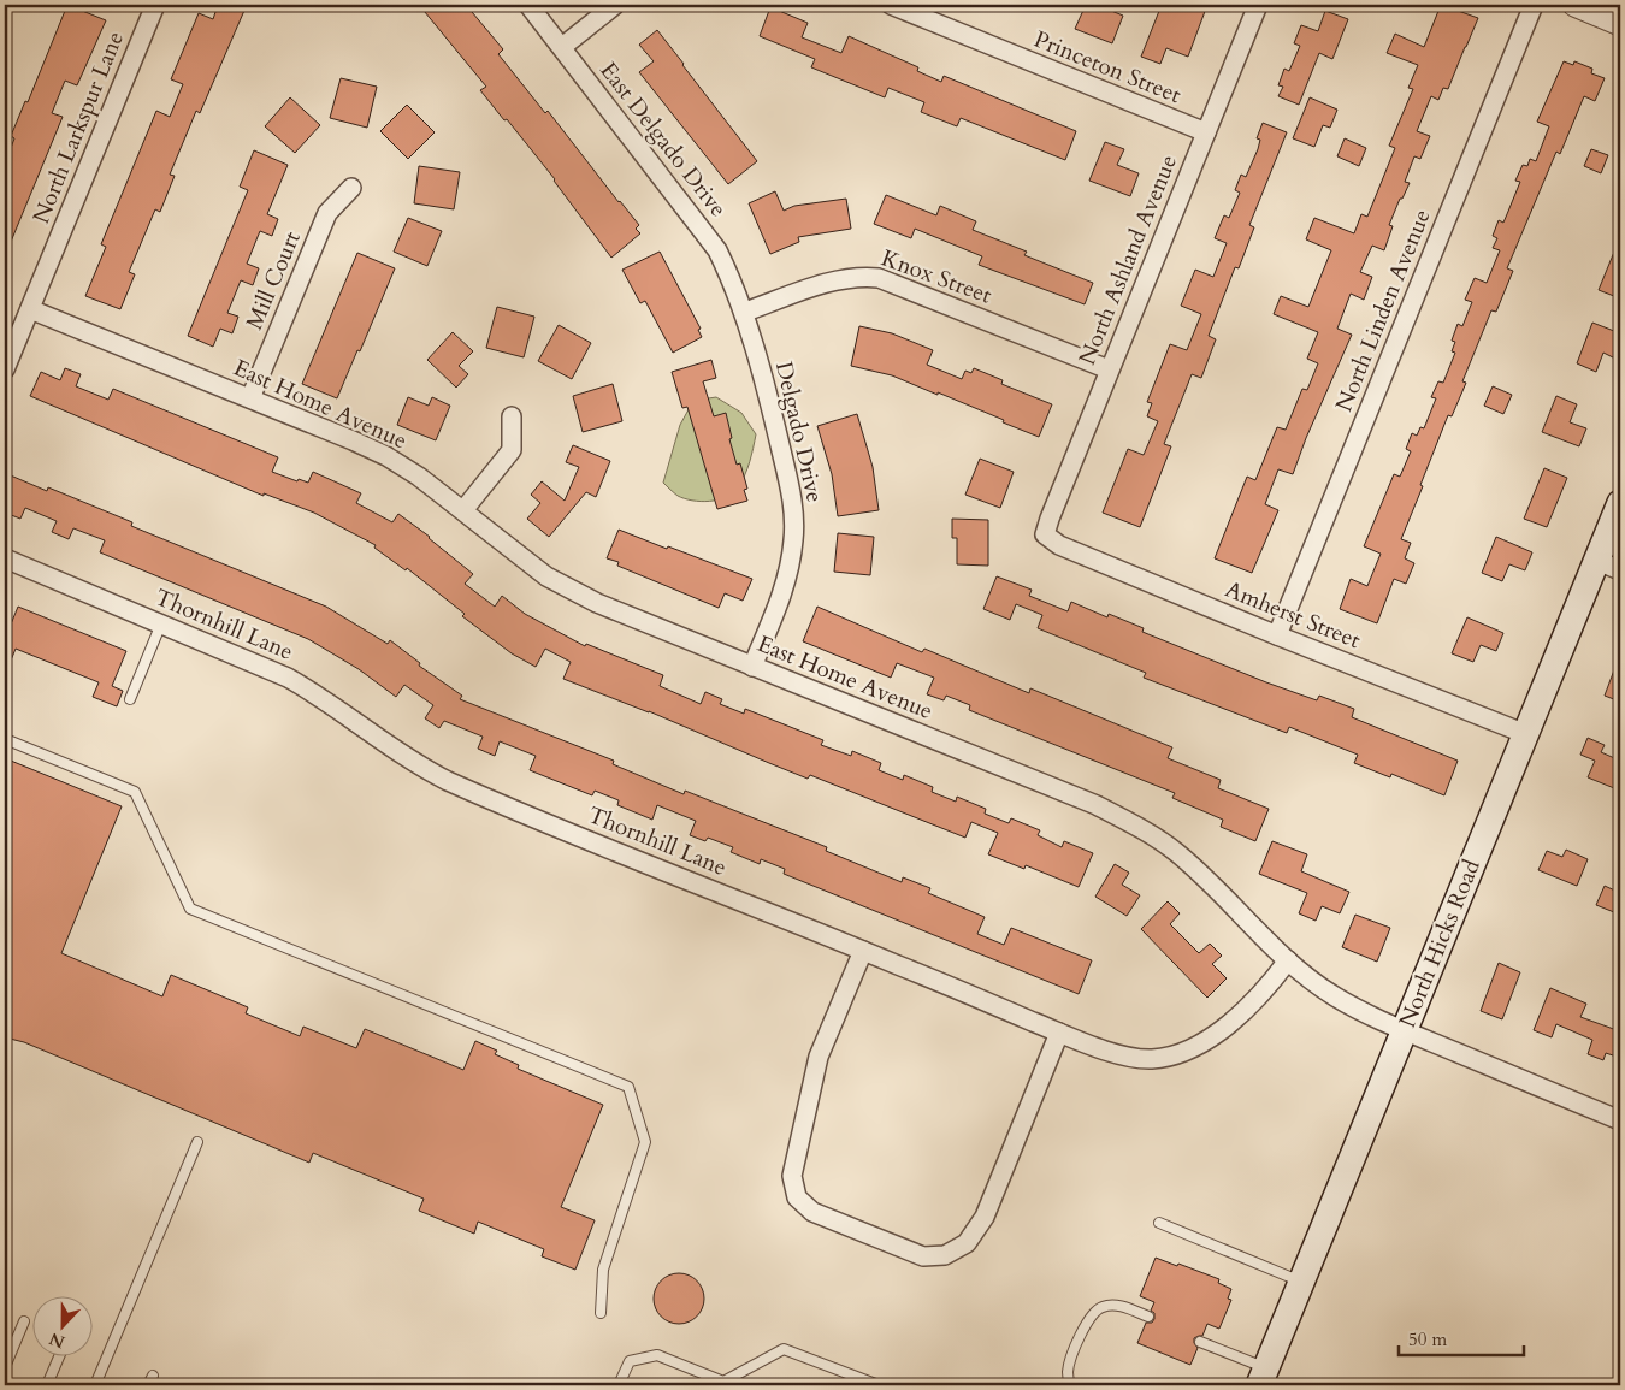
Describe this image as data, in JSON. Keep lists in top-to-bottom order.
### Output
{
  "streets": {
    "main road": ["North Hicks Road"],
    "street": [
      "Princeton Street",
      "North Larkspur Lane",
      "East Delgado Drive",
      "North Ashland Avenue",
      "Knox Street",
      "Mill Court",
      "North Linden Avenue",
      "East Home Avenue",
      "Delgado Drive",
      "Amherst Street",
      "Thornhill Lane"
    ]
  },
  "crossings": [
    ["Princeton Street", "North Ashland Avenue"],
    ["North Larkspur Lane", "East Home Avenue"],
    ["East Delgado Drive", "Knox Street"],
    ["East Delgado Drive", "Delgado Drive"],
    ["North Ashland Avenue", "Knox Street"],
    ["North Ashland Avenue", "Amherst Street"],
    ["Knox Street", "Delgado Drive"],
    ["Mill Court", "East Home Avenue"],
    ["North Linden Avenue", "Amherst Street"],
    ["East Home Avenue", "Delgado Drive"],
    ["East Home Avenue", "Thornhill Lane"],
    ["East Home Avenue", "North Hicks Road"],
    ["Amherst Street", "North Hicks Road"]
  ],
  "scale_bar": "50 m",
  "north": "bottom"
}
